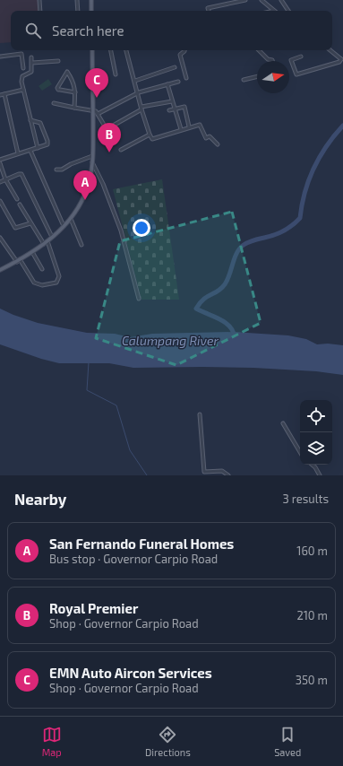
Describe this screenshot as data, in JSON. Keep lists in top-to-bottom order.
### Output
{
  "water": ["Calumpang River"],
  "north": "right",
  "page": {
    "search": "Search here",
    "pins": ["C", "B", "A"],
    "heading": ["Nearby", "3 results"],
    "list": [
      {
        "mark": "A",
        "name": "San Fernando Funeral Homes",
        "note": "Bus stop · Governor Carpio Road",
        "value": "160 m"
      },
      {
        "mark": "B",
        "name": "Royal Premier",
        "note": "Shop · Governor Carpio Road",
        "value": "210 m"
      },
      {
        "mark": "C",
        "name": "EMN Auto Aircon Services",
        "note": "Shop · Governor Carpio Road",
        "value": "350 m"
      }
    ],
    "nav": ["Map", "Directions", "Saved"]
  }
}
